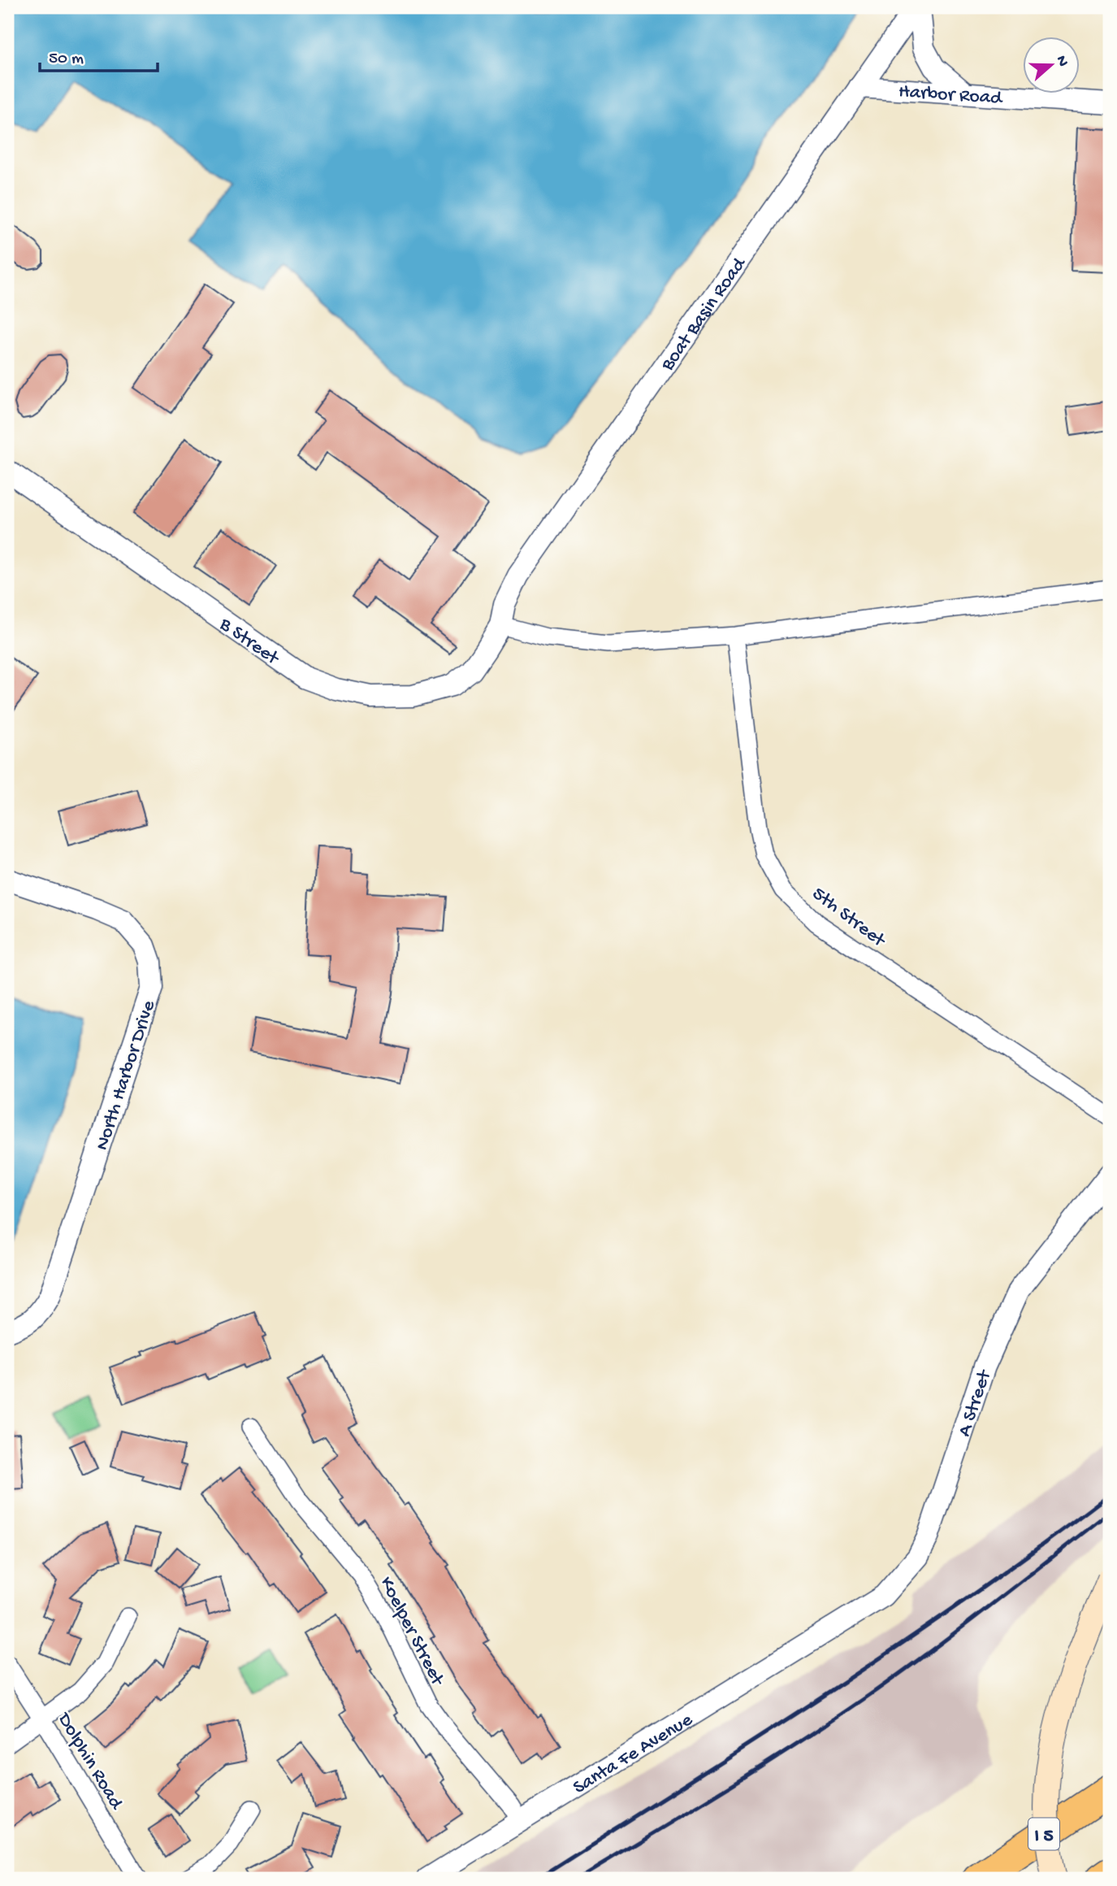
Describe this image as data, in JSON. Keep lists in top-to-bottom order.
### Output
{
  "streets": {
    "highway": ["I 5"],
    "street": [
      "Harbor Road",
      "Boat Basin Road",
      "B Street",
      "5th Street",
      "North Harbor Drive",
      "A Street",
      "Koelper Street",
      "Santa Fe Avenue",
      "Dolphin Road"
    ]
  },
  "crossings": [
    ["Harbor Road", "Boat Basin Road"],
    ["Boat Basin Road", "B Street"],
    ["A Street", "Santa Fe Avenue"],
    ["Koelper Street", "Santa Fe Avenue"]
  ],
  "scale_bar": "50 m",
  "north": "right"
}
